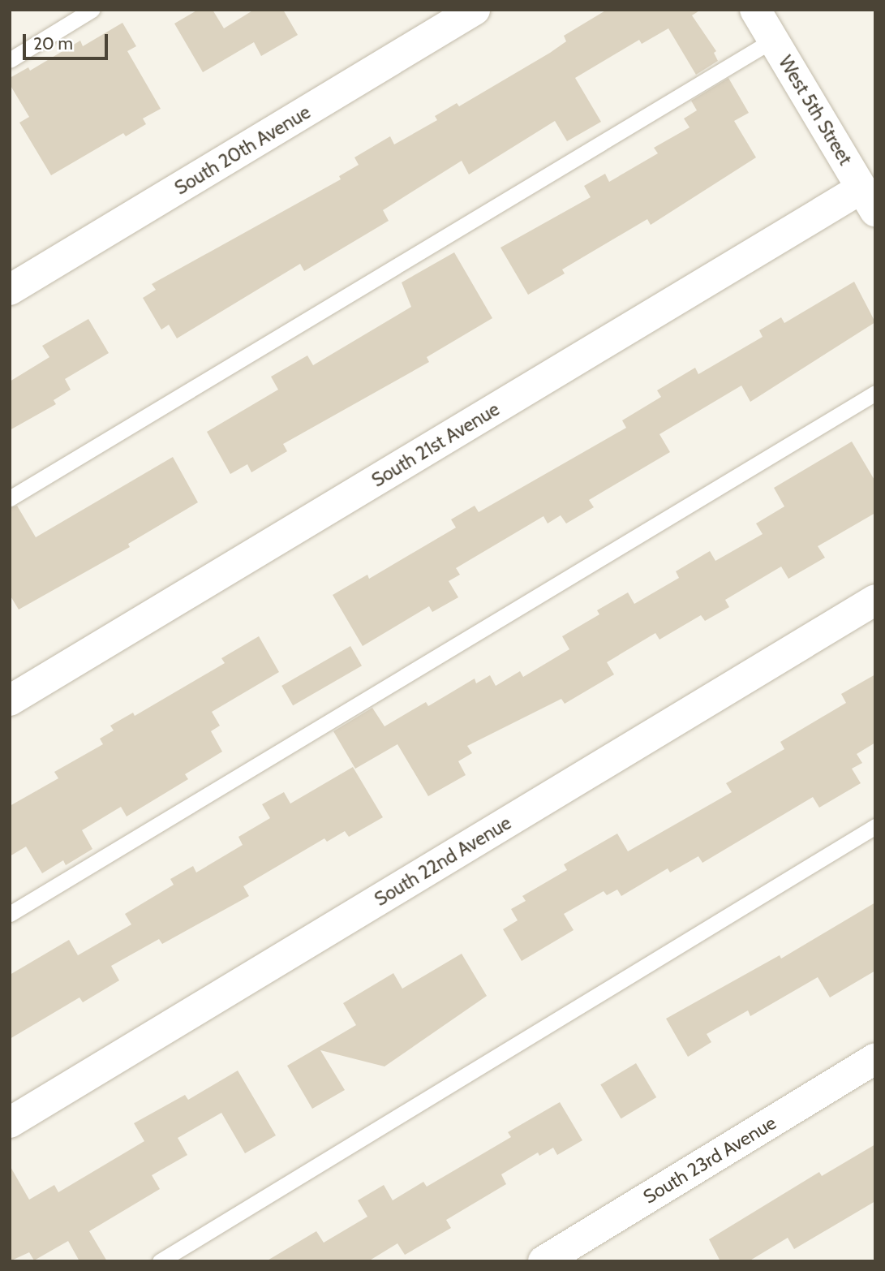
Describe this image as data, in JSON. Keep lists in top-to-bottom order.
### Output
{
  "streets": {
    "street": [
      "West 5th Street",
      "South 20th Avenue",
      "South 21st Avenue",
      "South 22nd Avenue",
      "South 23rd Avenue"
    ]
  },
  "crossings": [
    ["West 5th Street", "South 21st Avenue"]
  ],
  "scale_bar": "20 m"
}
